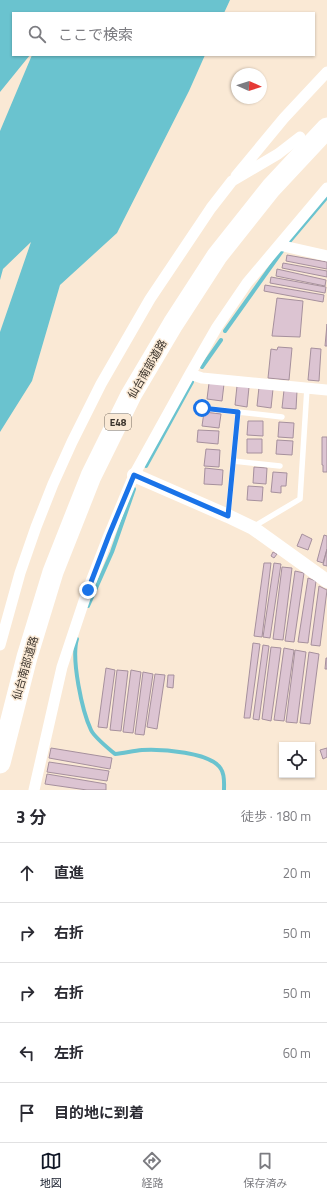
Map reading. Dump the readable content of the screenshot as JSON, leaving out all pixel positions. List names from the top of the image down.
{
  "streets": {
    "highway": ["仙台南部道路", "E48"]
  },
  "north": "right",
  "page": {
    "search": "ここで検索",
    "heading": ["3 分", "徒歩 · 180 m"],
    "list": [
      ["直進", "20 m"],
      ["右折", "50 m"],
      ["右折", "50 m"],
      ["左折", "60 m"],
      "目的地に到着"
    ],
    "nav": ["地図", "経路", "保存済み"]
  }
}
